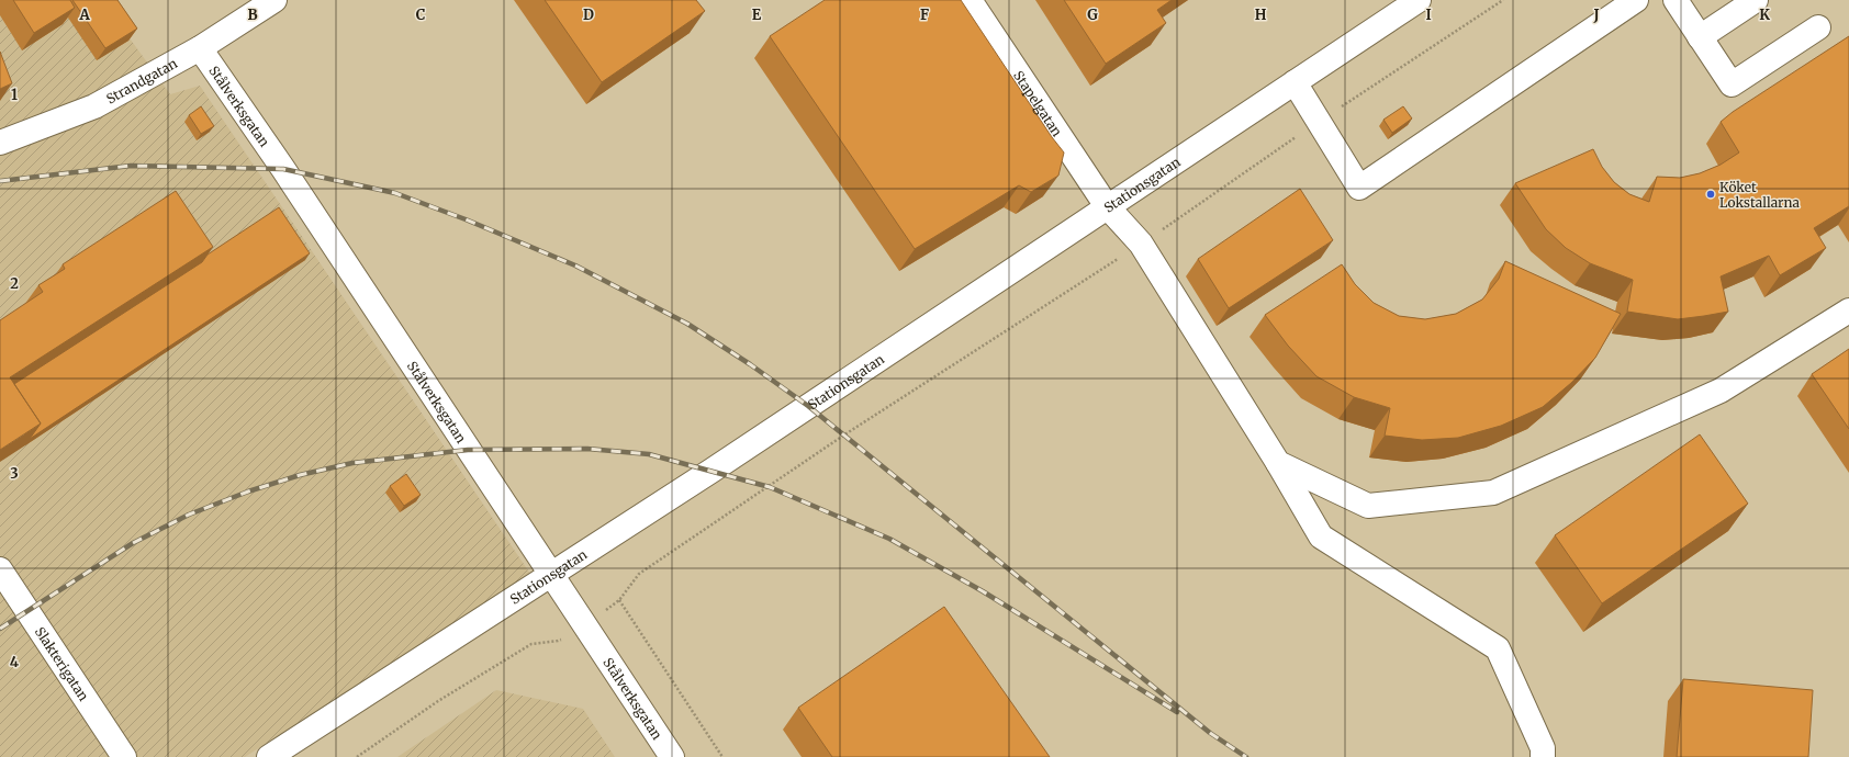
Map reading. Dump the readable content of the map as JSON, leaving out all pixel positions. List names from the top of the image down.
{
  "streets": {
    "street": [
      "Strandgatan",
      "Stapelgatan",
      "Stålverksgatan",
      "Stationsgatan",
      "Slakterigatan"
    ]
  },
  "crossings": [
    ["Strandgatan", "Stålverksgatan"],
    ["Stapelgatan", "Stationsgatan"],
    ["Stålverksgatan", "Stationsgatan"]
  ],
  "places": ["Köket Lokstallarna"],
  "grid": {
    "columns": [
      "A",
      "B",
      "C",
      "D",
      "E",
      "F",
      "G",
      "H",
      "I",
      "J",
      "K"
    ],
    "rows": [
      "1",
      "2",
      "3",
      "4"
    ]
  }
}
